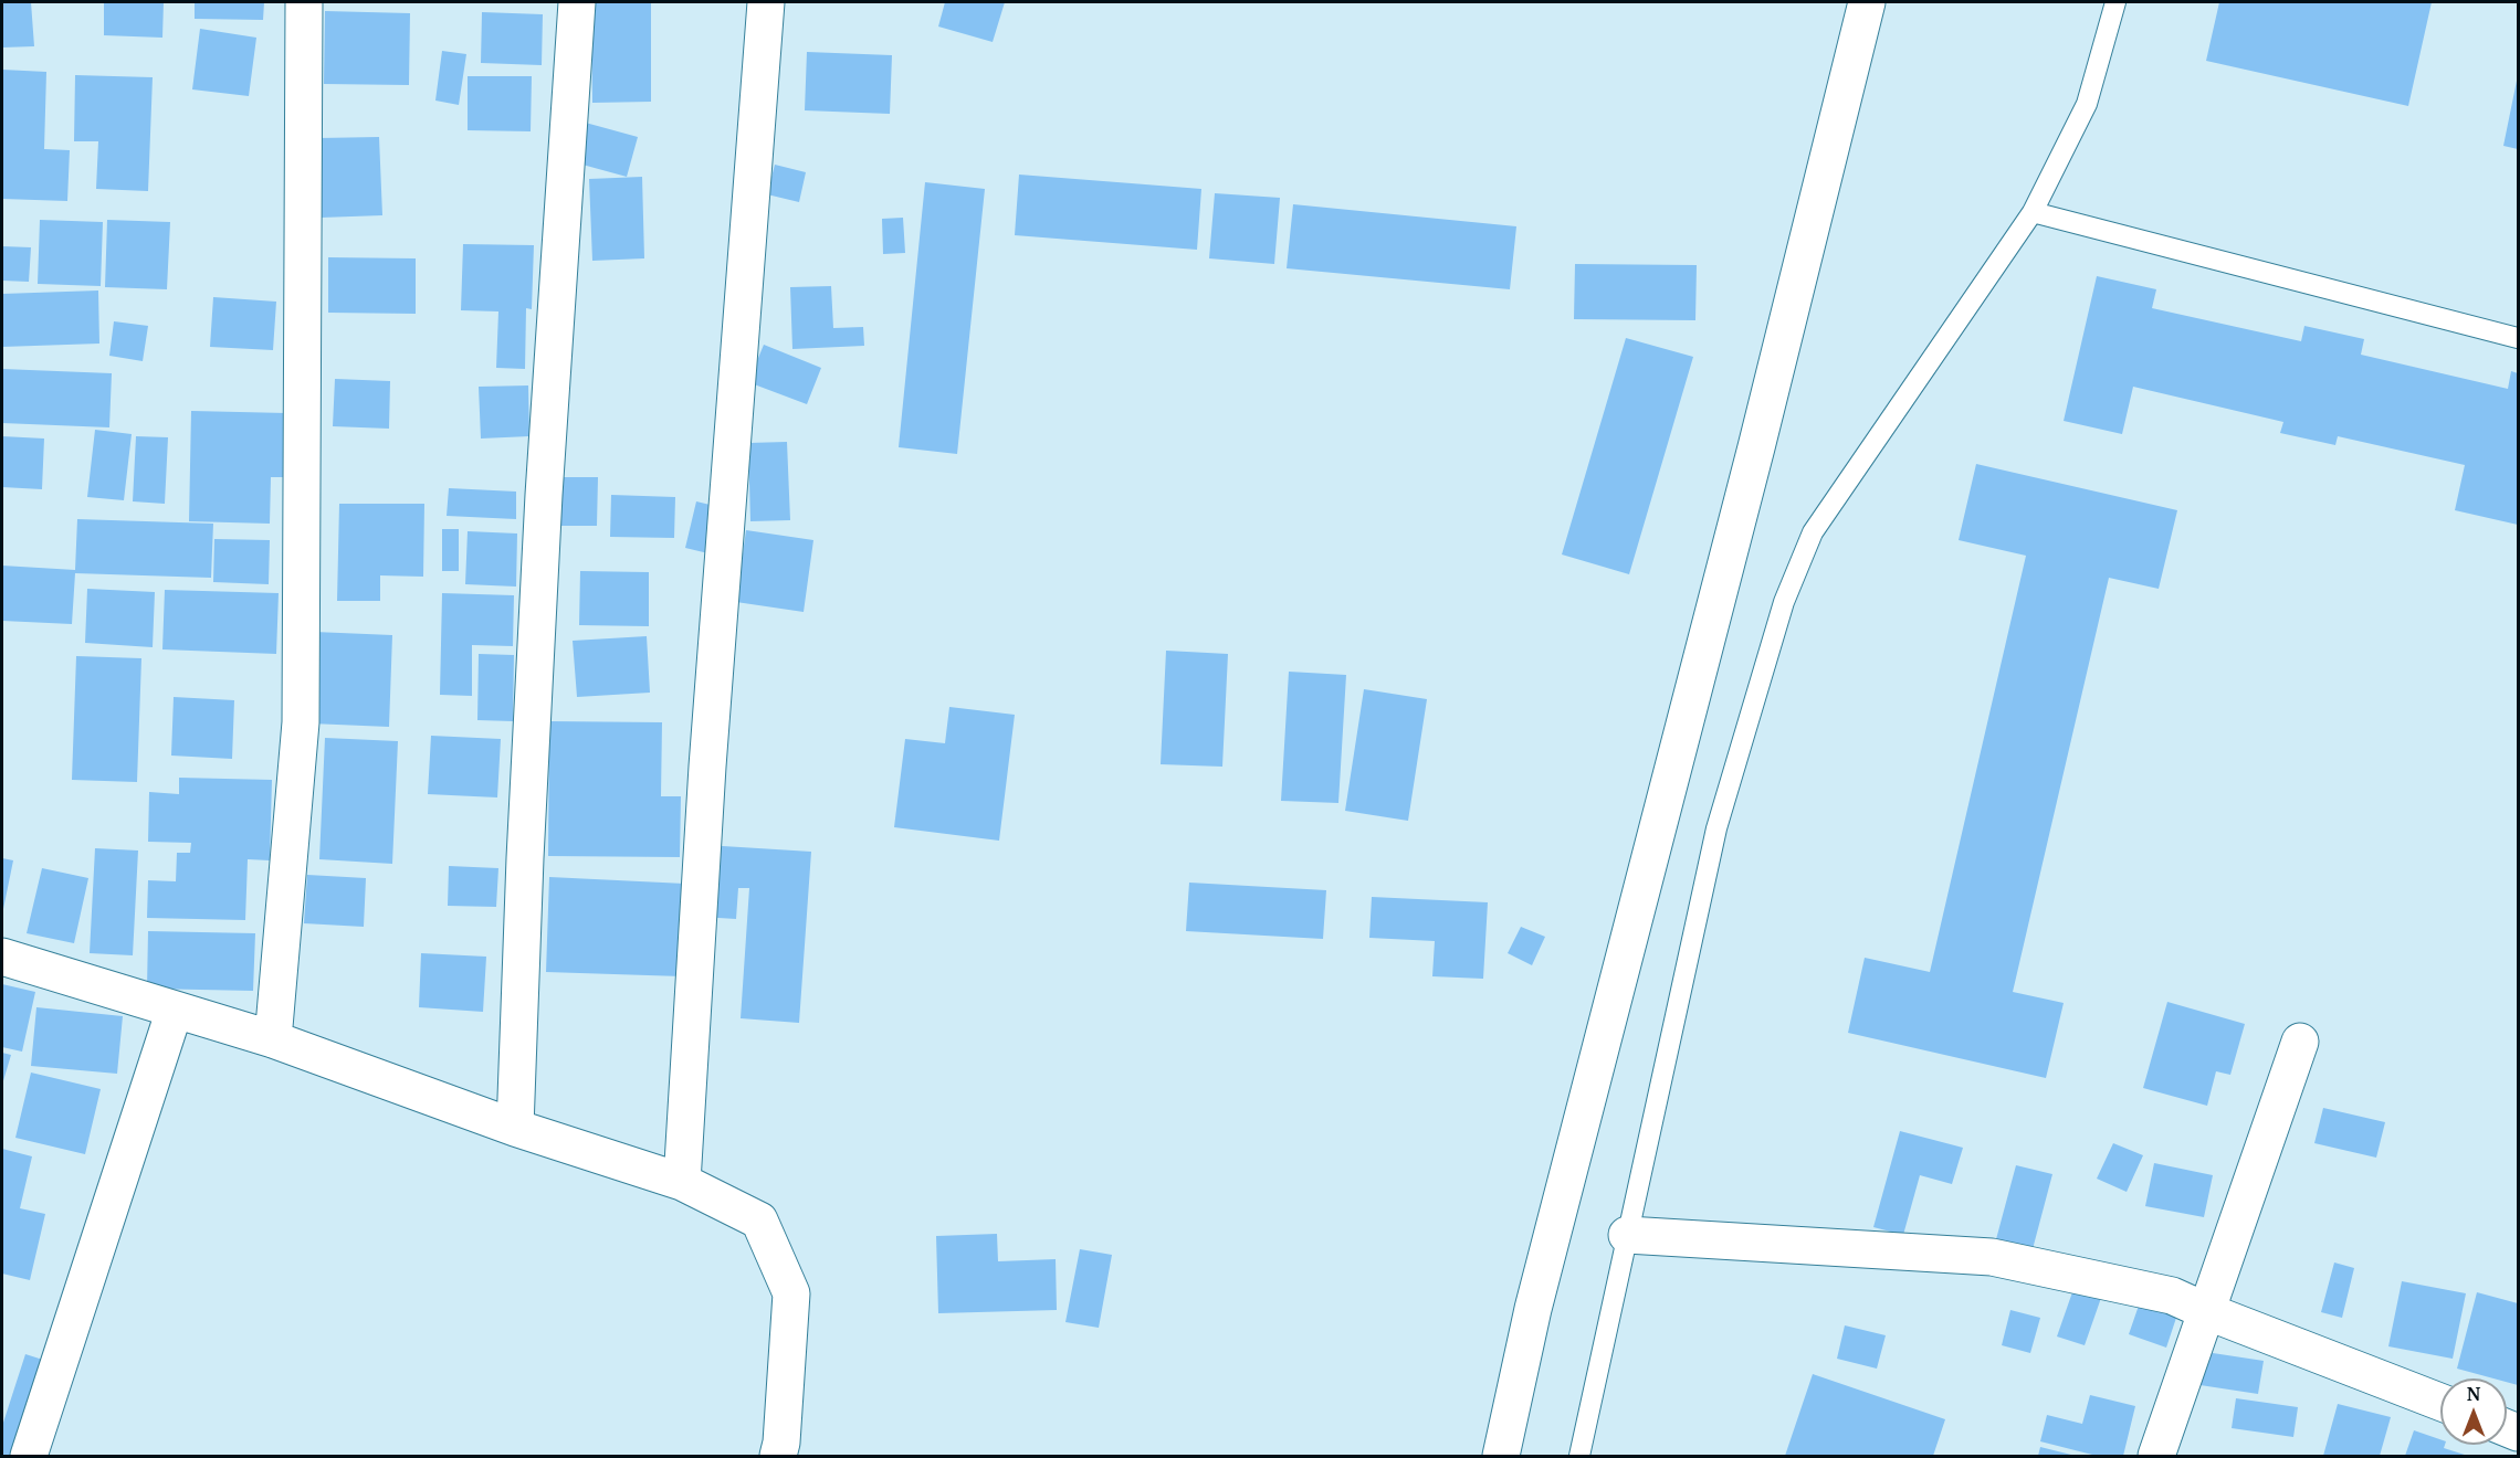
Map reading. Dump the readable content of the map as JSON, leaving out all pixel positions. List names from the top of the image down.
{
  "north": "top"
}
